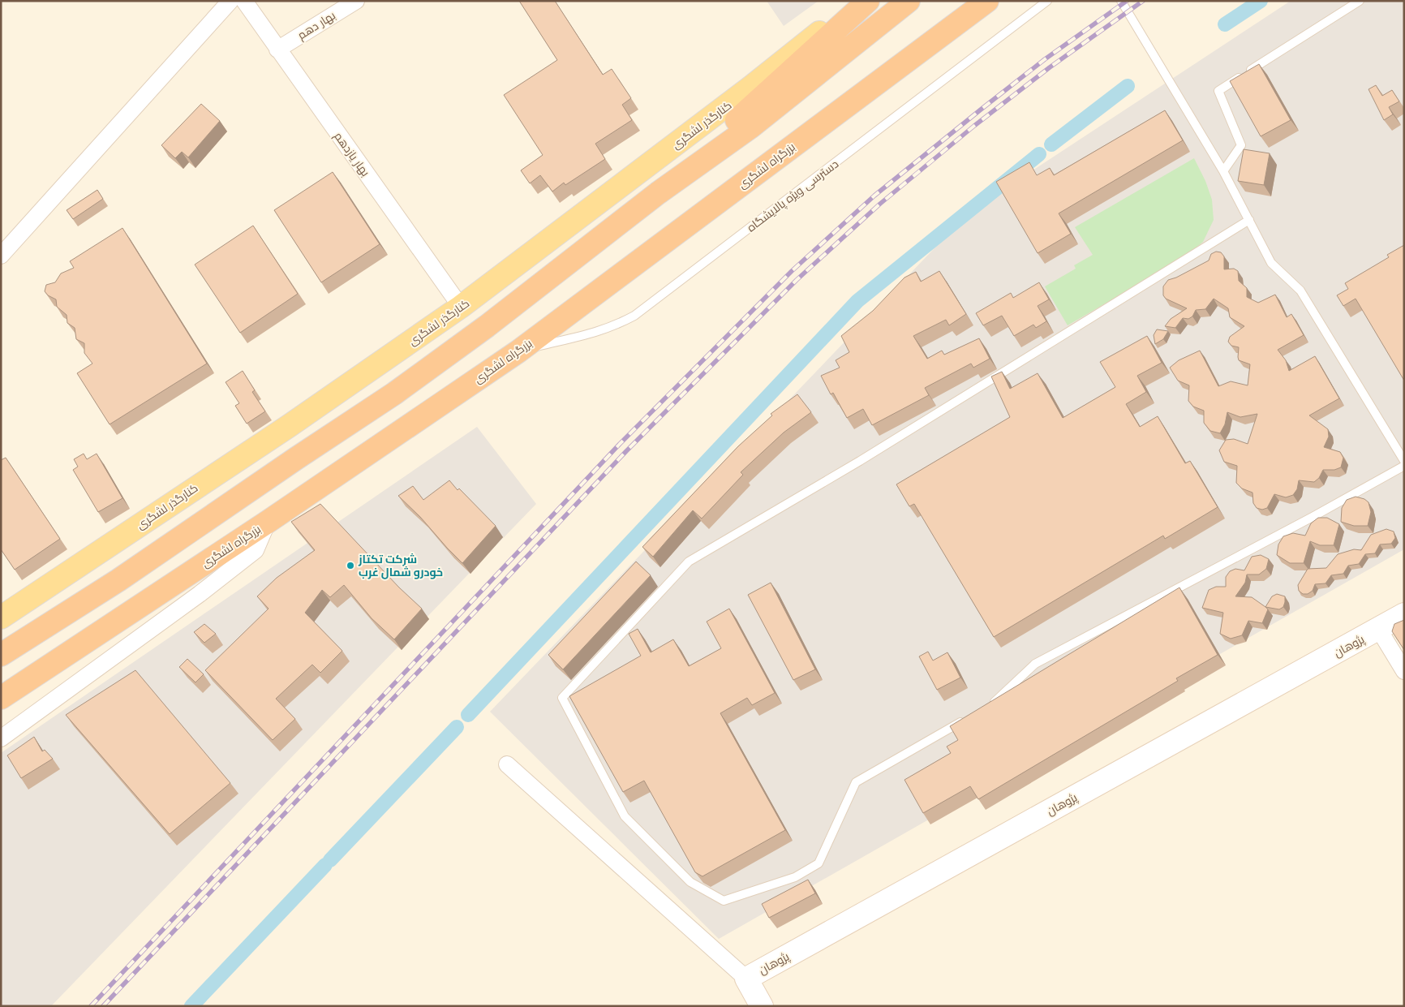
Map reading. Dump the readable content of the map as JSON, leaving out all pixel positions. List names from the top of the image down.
{
  "streets": {
    "highway": ["بزرگراه لشگری"],
    "main road": ["کنارگذر لشگری", "پژوهان"],
    "street": ["بهار دهم", "بهار یازدهم"],
    "lane": ["دسترسی ویژه پالایشگاه"]
  },
  "crossings": [
    ["بهار دهم", "بهار یازدهم"],
    ["کنارگذر لشگری", "بهار یازدهم"],
    ["بزرگراه لشگری", "دسترسی ویژه پالایشگاه"]
  ],
  "places": ["شرکت تکتاز خودرو شمال غرب"]
}
